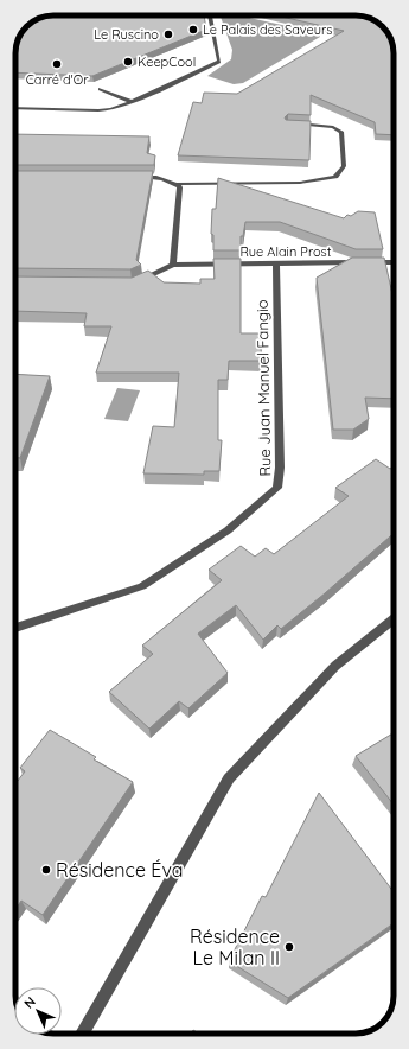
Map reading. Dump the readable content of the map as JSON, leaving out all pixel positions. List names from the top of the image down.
{
  "streets": {
    "street": ["Rue Alain Prost", "Rue Juan Manuel Fangio"]
  },
  "crossings": [
    ["Rue Alain Prost", "Rue Juan Manuel Fangio"]
  ],
  "places": [
    "Le Palais des Saveurs",
    "Le Ruscino",
    "KeepCool",
    "Carré d'Or",
    "Résidence Éva",
    "Résidence Le Milan II"
  ],
  "north": "top left"
}
